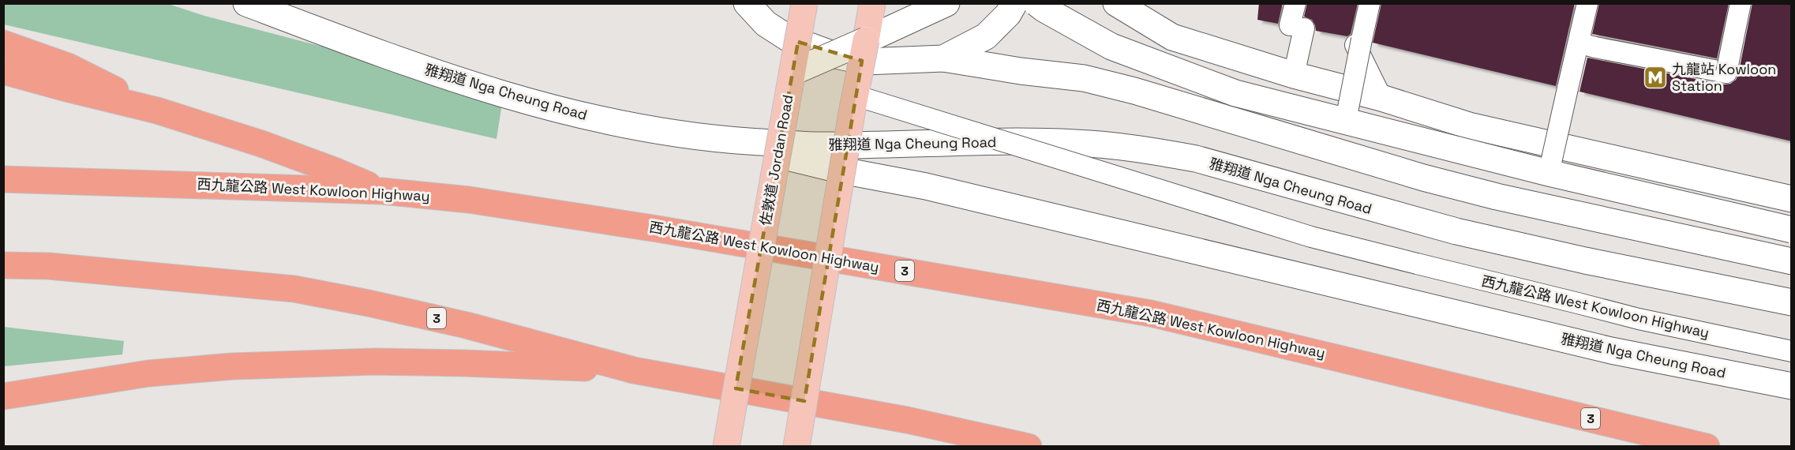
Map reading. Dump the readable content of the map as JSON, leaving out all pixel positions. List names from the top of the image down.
{
  "streets": {
    "highway": ["西九龍公路 West Kowloon Highway", "3"],
    "main road": ["雅翔道 Nga Cheung Road", "佐敦道 Jordan Road"]
  },
  "crossings": [
    ["雅翔道 Nga Cheung Road", "佐敦道 Jordan Road"]
  ],
  "places": {
    "metro station": ["九龍站 Kowloon Station"]
  }
}
